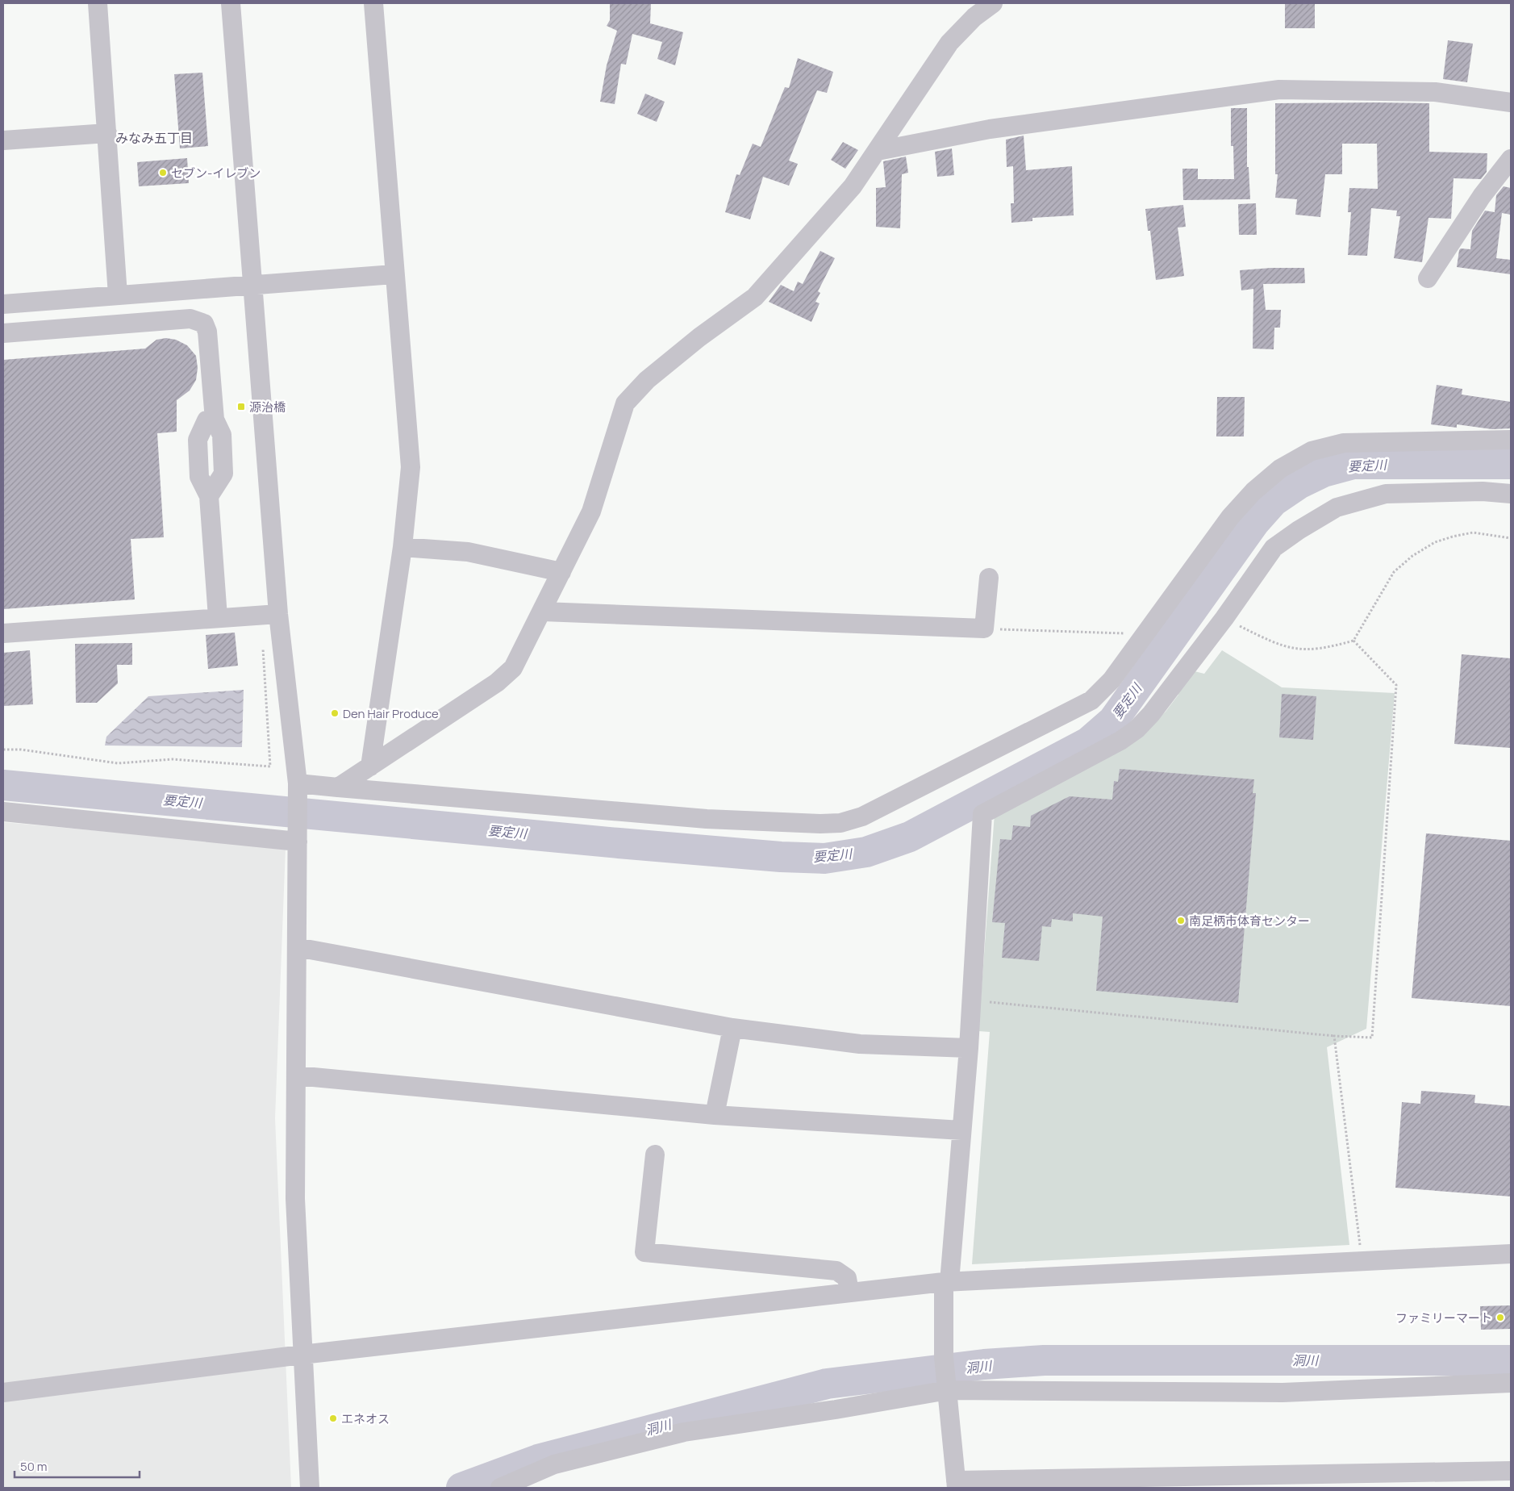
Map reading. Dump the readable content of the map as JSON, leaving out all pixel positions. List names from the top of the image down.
{
  "districts": ["みなみ五丁目"],
  "water": ["要定川", "洞川"],
  "places": {
    "other": [
      "セブン-イレブン",
      "Den Hair Produce",
      "南足柄市体育センター",
      "ファミリーマート",
      "エネオス"
    ],
    "transit": ["源治橋"]
  },
  "scale_bar": "50 m"
}
